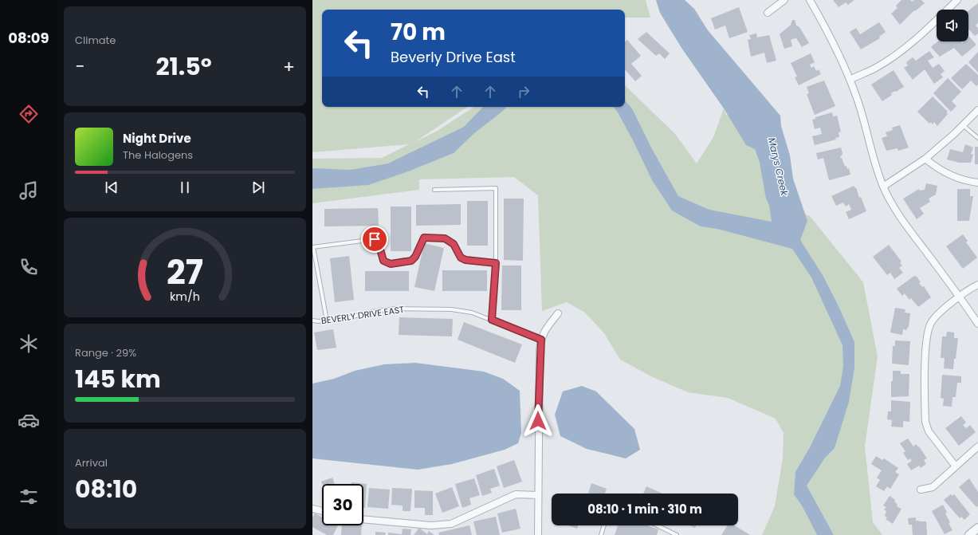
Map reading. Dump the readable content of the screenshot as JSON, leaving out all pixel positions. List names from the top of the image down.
{
  "streets": {
    "lane": ["BEVERLY DRIVE EAST"]
  },
  "water": ["Marys Creek"],
  "page": {
    "tabs": "08:09",
    "tile": [
      "Climate",
      ["Range · 29%", "145 km"],
      ["Arrival", "08:10"]
    ],
    "turn": ["70 m", "Beverly Drive East"],
    "heat": ["−", "21.5°", "+"],
    "song": ["Night Drive", "The Halogens"],
    "limit": "30",
    "trip": "08:10 · 1 min · 310 m",
    "gauge": ["27", "km/h"]
  }
}
